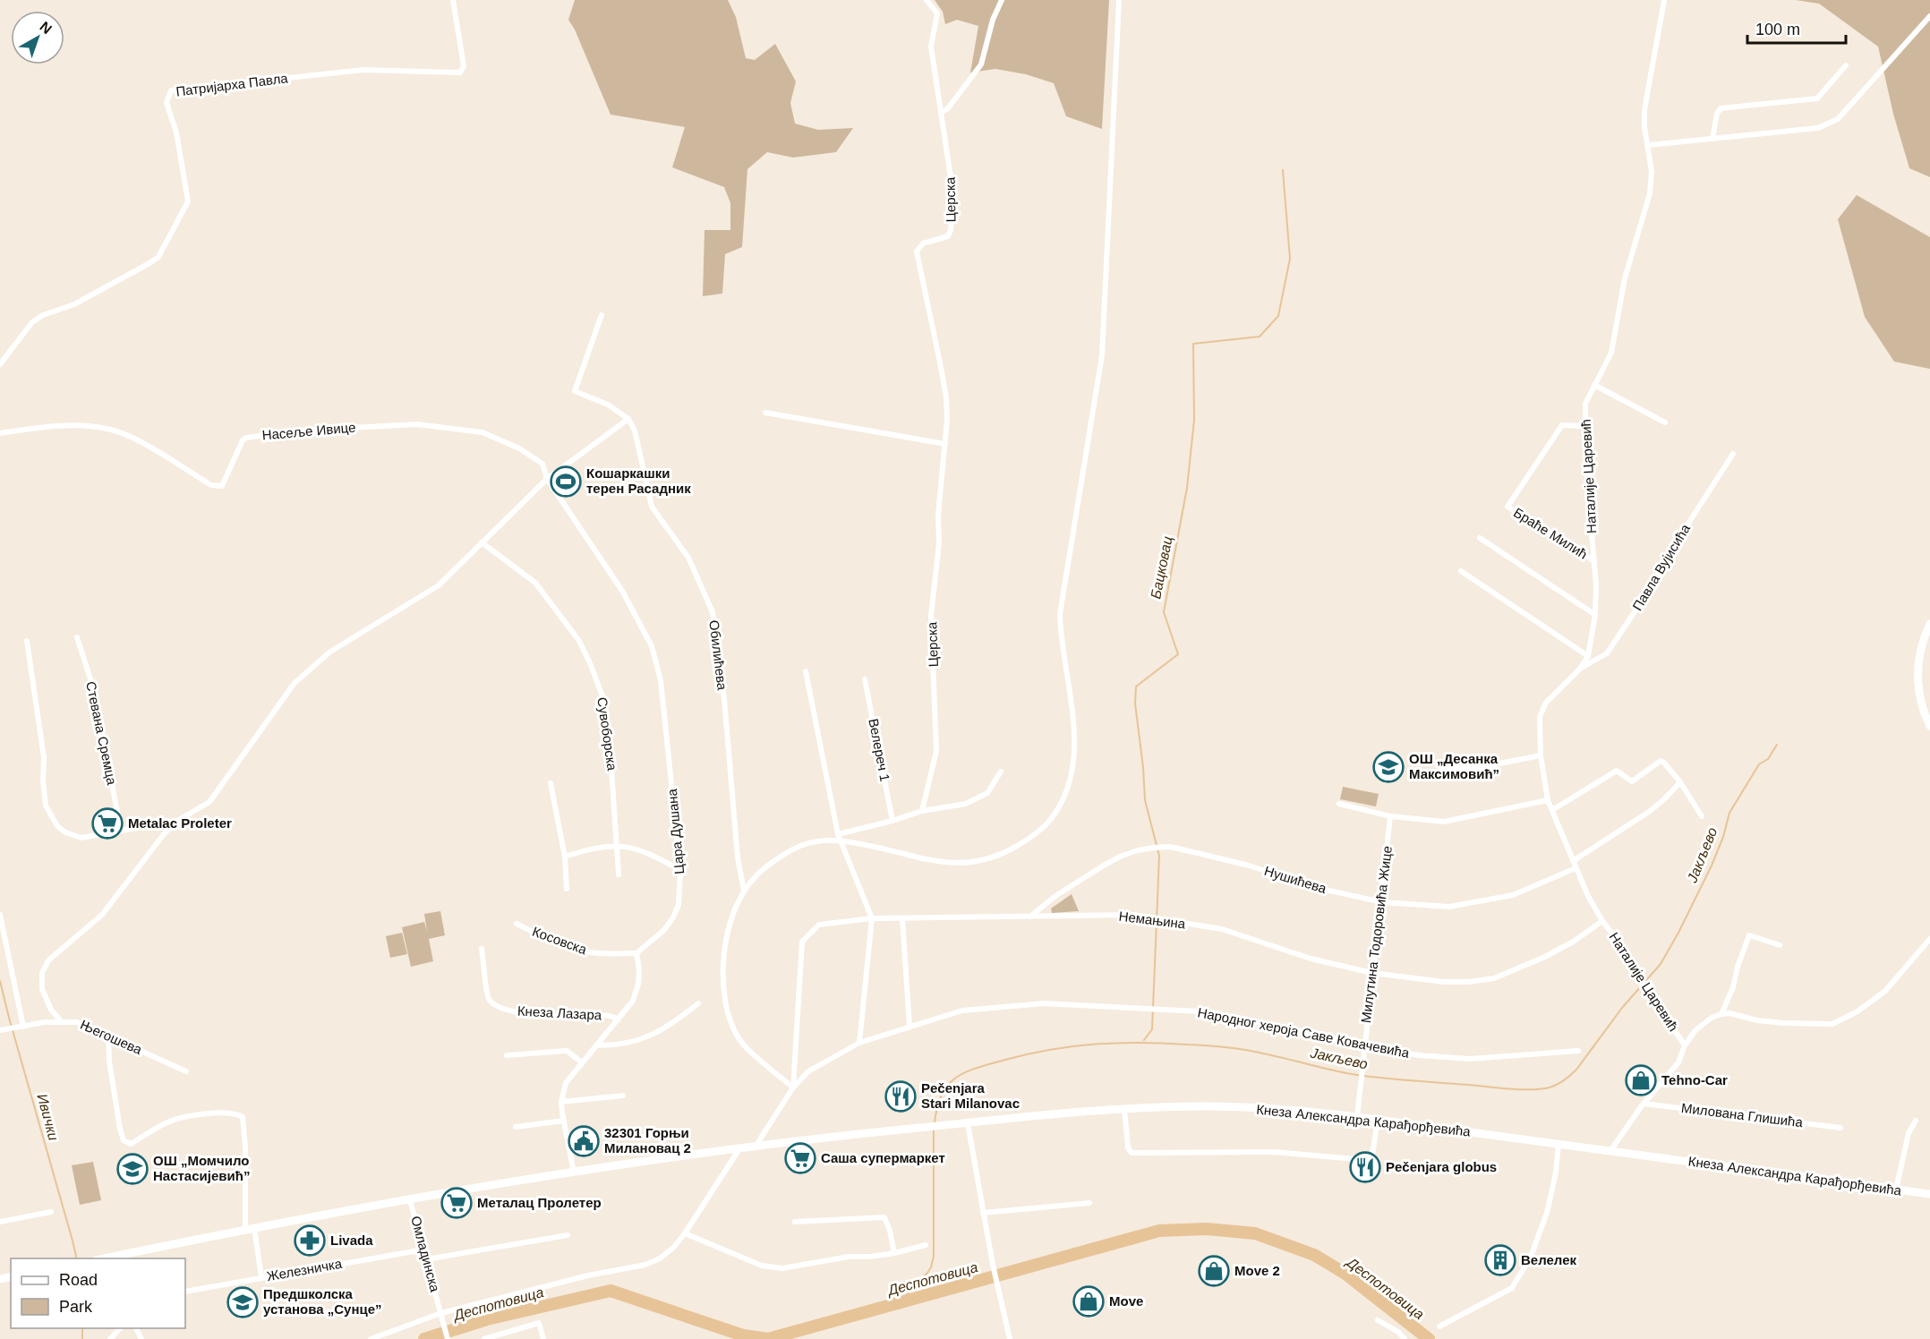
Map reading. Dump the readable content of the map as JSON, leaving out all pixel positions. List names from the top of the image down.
{
  "streets": {
    "street": [
      "Патријарха Павла",
      "Церска",
      "Насеље Ивице",
      "Наталије Царевић",
      "Браће Милић",
      "Павла Вујисића",
      "Обилићева",
      "Стевана Сремца",
      "Сувоборска",
      "Велереч 1",
      "Цара Душана",
      "Нушићева",
      "Немањина",
      "Милутина Тодоровића Жице",
      "Косовска",
      "Кнеза Лазара",
      "Народног хероја Саве Ковачевића",
      "Његошева",
      "Милована Глишића",
      "Кнеза Александра Карађорђевића",
      "Омладинска",
      "Железничка"
    ]
  },
  "crossings": [
    ["Насеље Ивице", "Цара Душана"],
    ["Наталије Царевић", "Браће Милић"],
    ["Наталије Царевић", "Павла Вујисића"],
    ["Наталије Царевић", "Нушићева"],
    ["Наталије Царевић", "Немањина"],
    ["Наталије Царевић", "Милована Глишића"],
    ["Наталије Царевић", "Кнеза Александра Карађорђевића"],
    ["Цара Душана", "Косовска"],
    ["Нушићева", "Немањина"],
    ["Нушићева", "Милутина Тодоровића Жице"],
    ["Немањина", "Милутина Тодоровића Жице"],
    ["Немањина", "Народног хероја Саве Ковачевића"],
    ["Милутина Тодоровића Жице", "Народног хероја Саве Ковачевића"],
    ["Милутина Тодоровића Жице", "Кнеза Александра Карађорђевића"],
    ["Народног хероја Саве Ковачевића", "Кнеза Александра Карађорђевића"],
    ["Кнеза Александра Карађорђевића", "Омладинска"],
    ["Омладинска", "Железничка"]
  ],
  "water": [
    "Бацковац",
    "Јакљево",
    "Ивички",
    "Деспотовица"
  ],
  "places": {
    "sports": ["Кошаркашки терен Расадник"],
    "school or university": ["ОШ „Десанка Максимовић”", "ОШ „Момчило Настасијевић”", "Предшколска установа „Сунце”"],
    "supermarket": ["Metalac Proleter", "Саша супермаркет", "Металац Пролетер"],
    "shop": ["Tehno-Car", "Move 2", "Move"],
    "restaurant": ["Pečenjara Stari Milanovac", "Pečenjara globus"],
    "public building": ["32301 Горњи Милановац 2"],
    "pharmacy": ["Livada"],
    "building": ["Велелек"]
  },
  "legend": ["Road", "Park"],
  "scale_bar": "100 m",
  "north": "top right"
}
